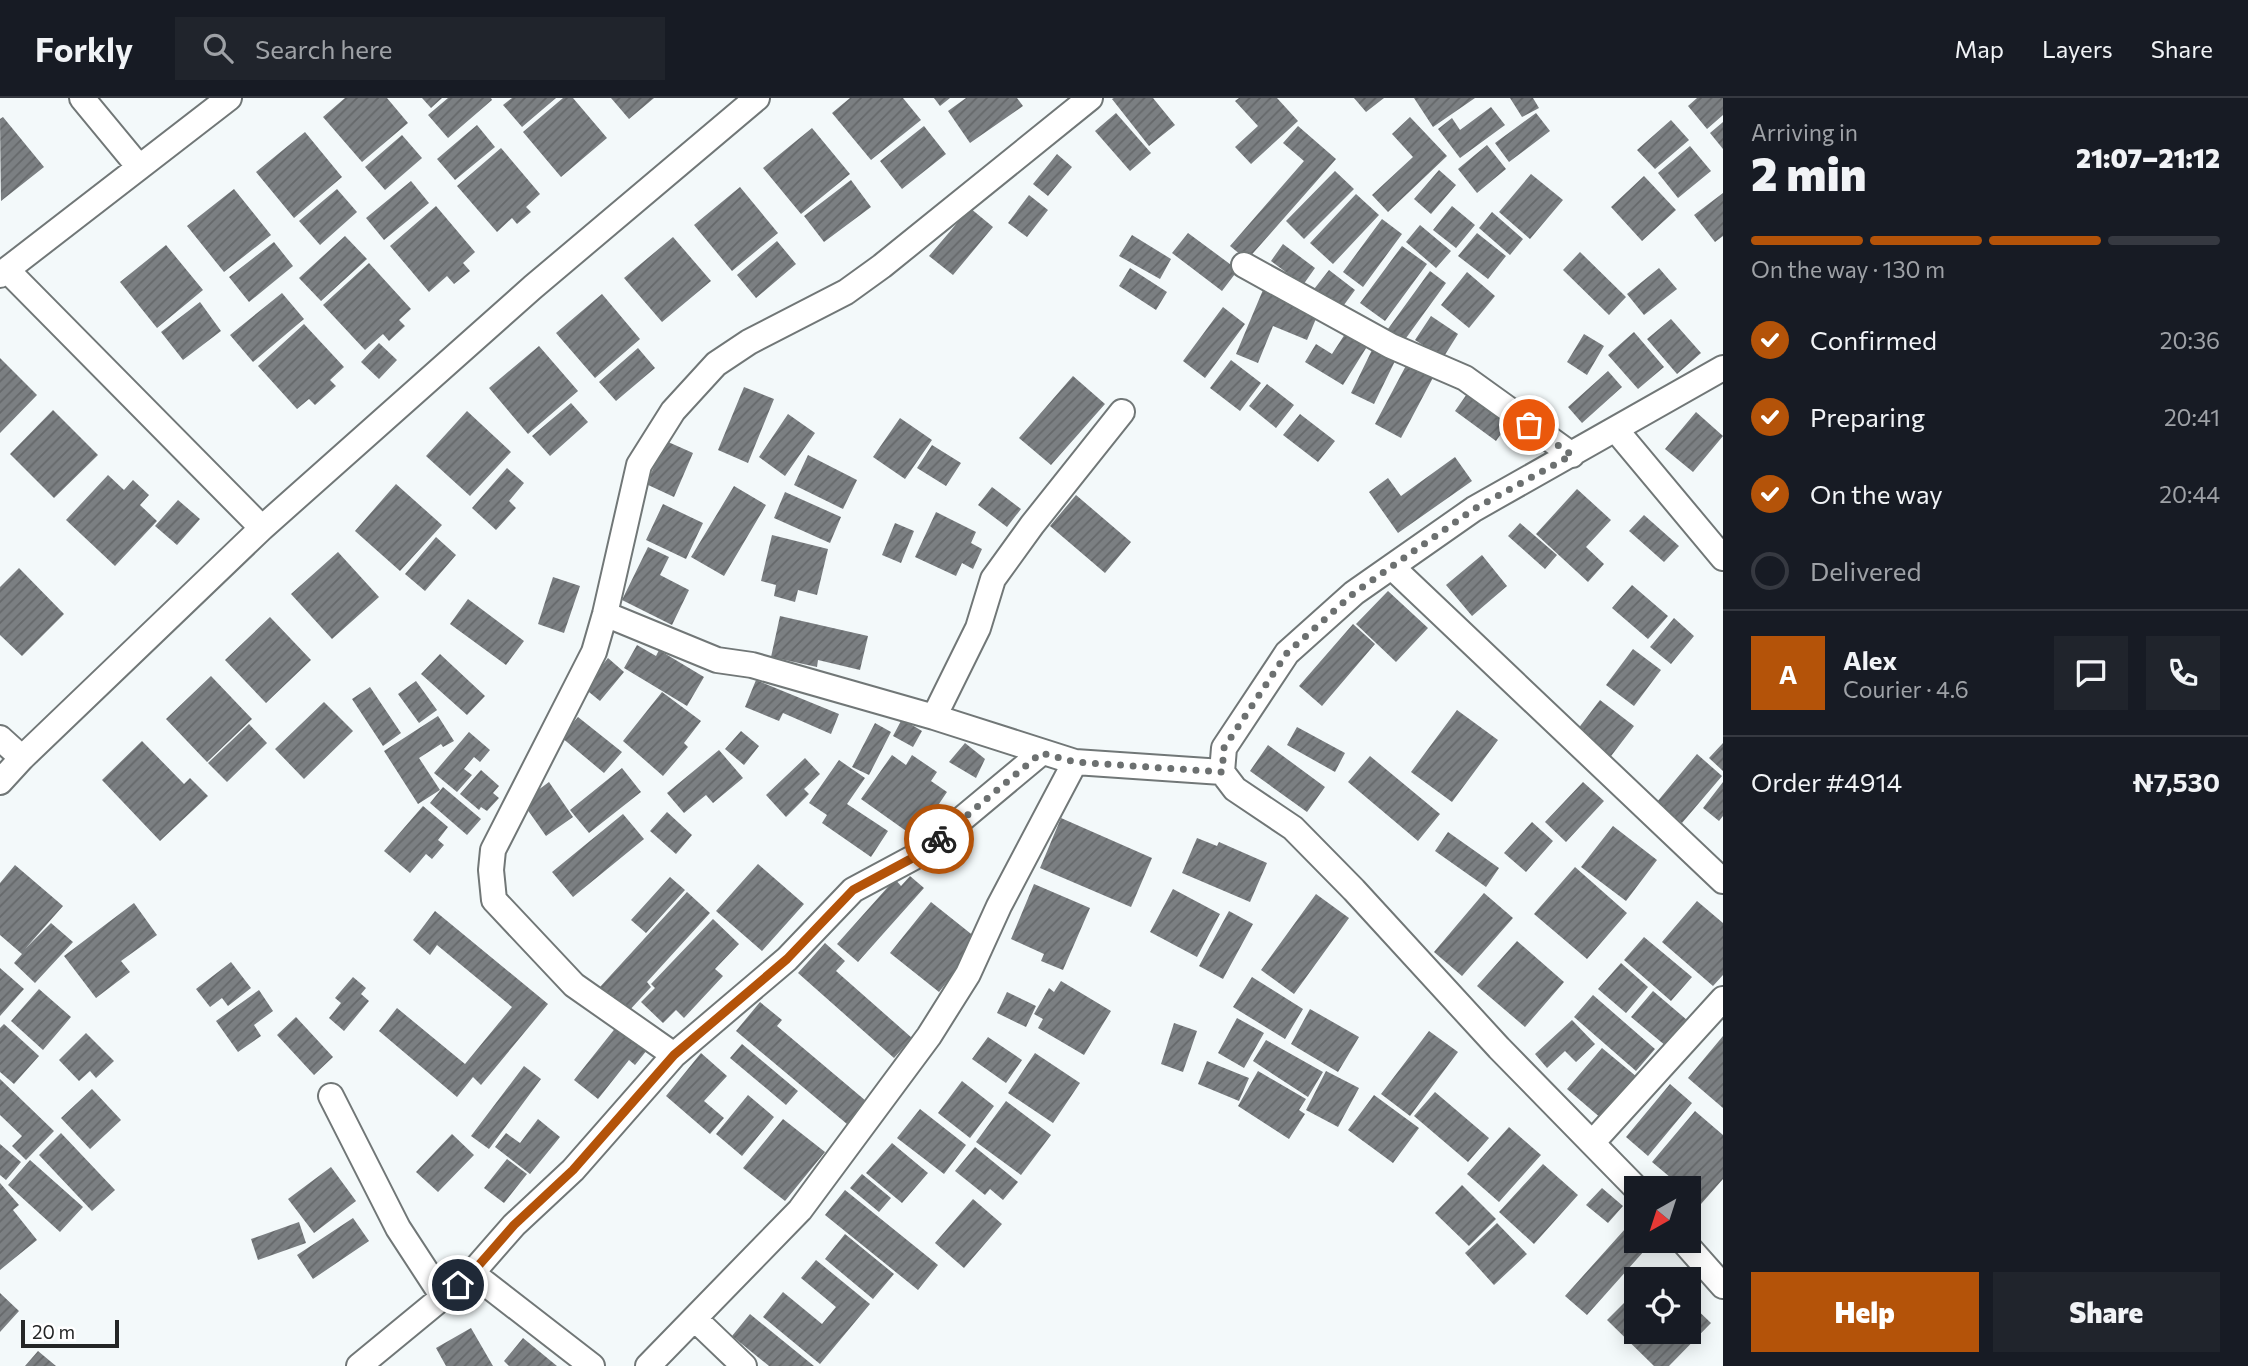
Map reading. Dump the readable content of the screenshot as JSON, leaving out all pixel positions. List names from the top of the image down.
{
  "scale_bar": "20 m",
  "north": "bottom left",
  "page": {
    "header": "Forkly",
    "search": "Search here",
    "nav": ["Map", "Layers", "Share"],
    "heading": ["2 min", "Arriving in", "21:07–21:12"],
    "panel": [
      "Alex",
      "Courier · 4.6",
      "Order #4914",
      "₦7,530"
    ],
    "bar": "On the way · 130 m",
    "list": [
      ["Confirmed", "20:36"],
      ["Preparing", "20:41"],
      ["On the way", "20:44"],
      "Delivered"
    ],
    "round": "A",
    "buttons": ["Help", "Share"],
    "scale": "20 m"
  }
}
